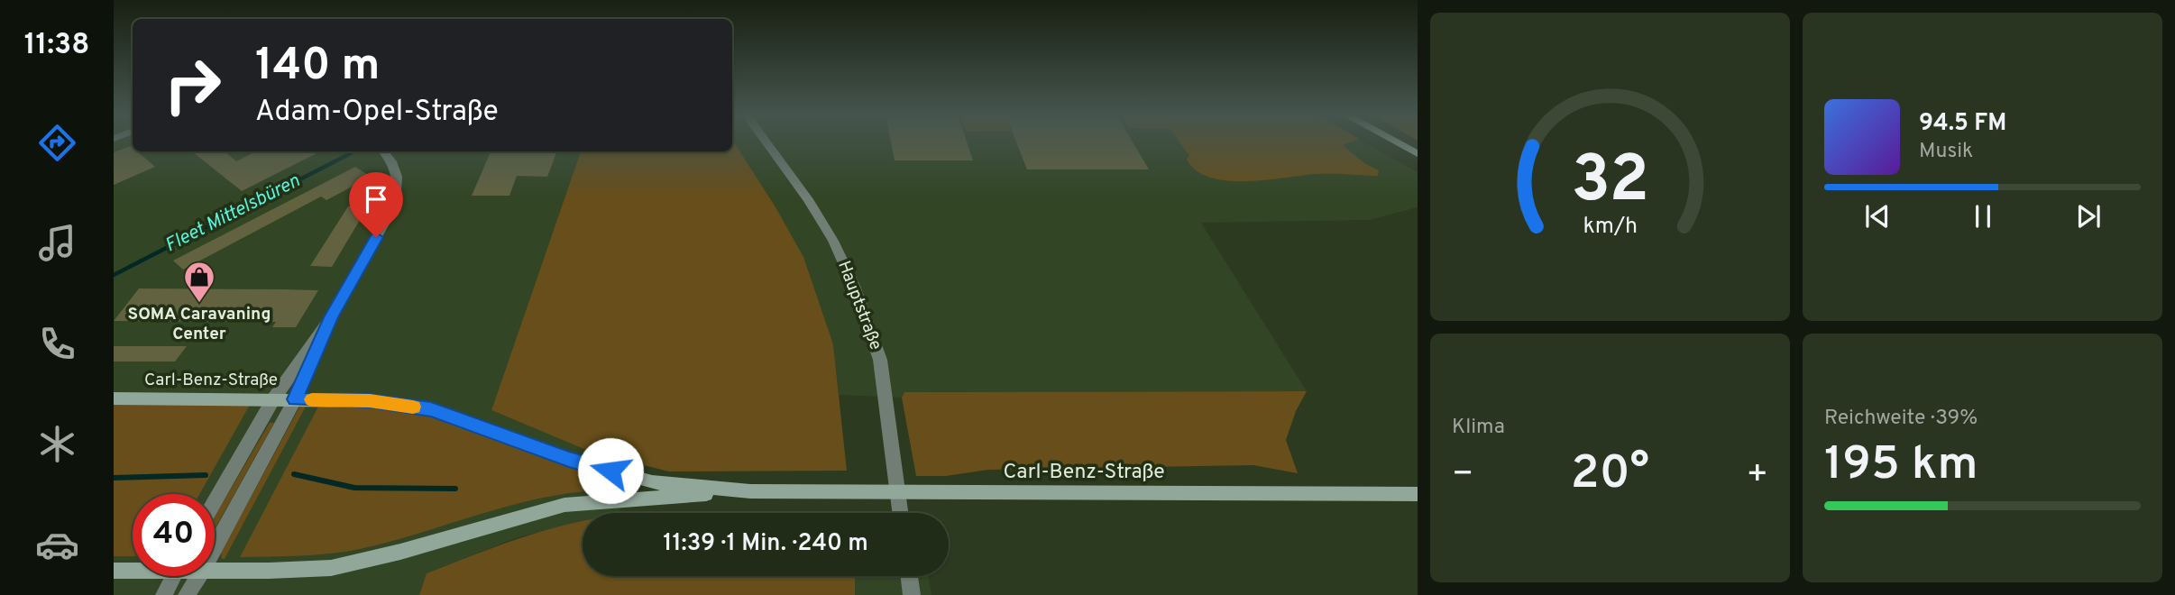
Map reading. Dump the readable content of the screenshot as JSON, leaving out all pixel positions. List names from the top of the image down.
{
  "streets": {
    "street": ["Hauptstraße", "Carl-Benz-Straße"]
  },
  "water": ["Fleet Mittelsbüren"],
  "places": {
    "shop": ["SOMA Caravaning Center"]
  },
  "page": {
    "tabs": "11:38",
    "turn": ["140 m", "Adam-Opel-Straße"],
    "song": ["94.5 FM", "Musik"],
    "tile": [
      "Klima",
      ["Reichweite · 39%", "195 km"]
    ],
    "heat": ["−", "20°", "+"],
    "limit": "40",
    "trip": "11:39 · 1 Min. · 240 m",
    "gauge": ["32", "km/h"]
  }
}
